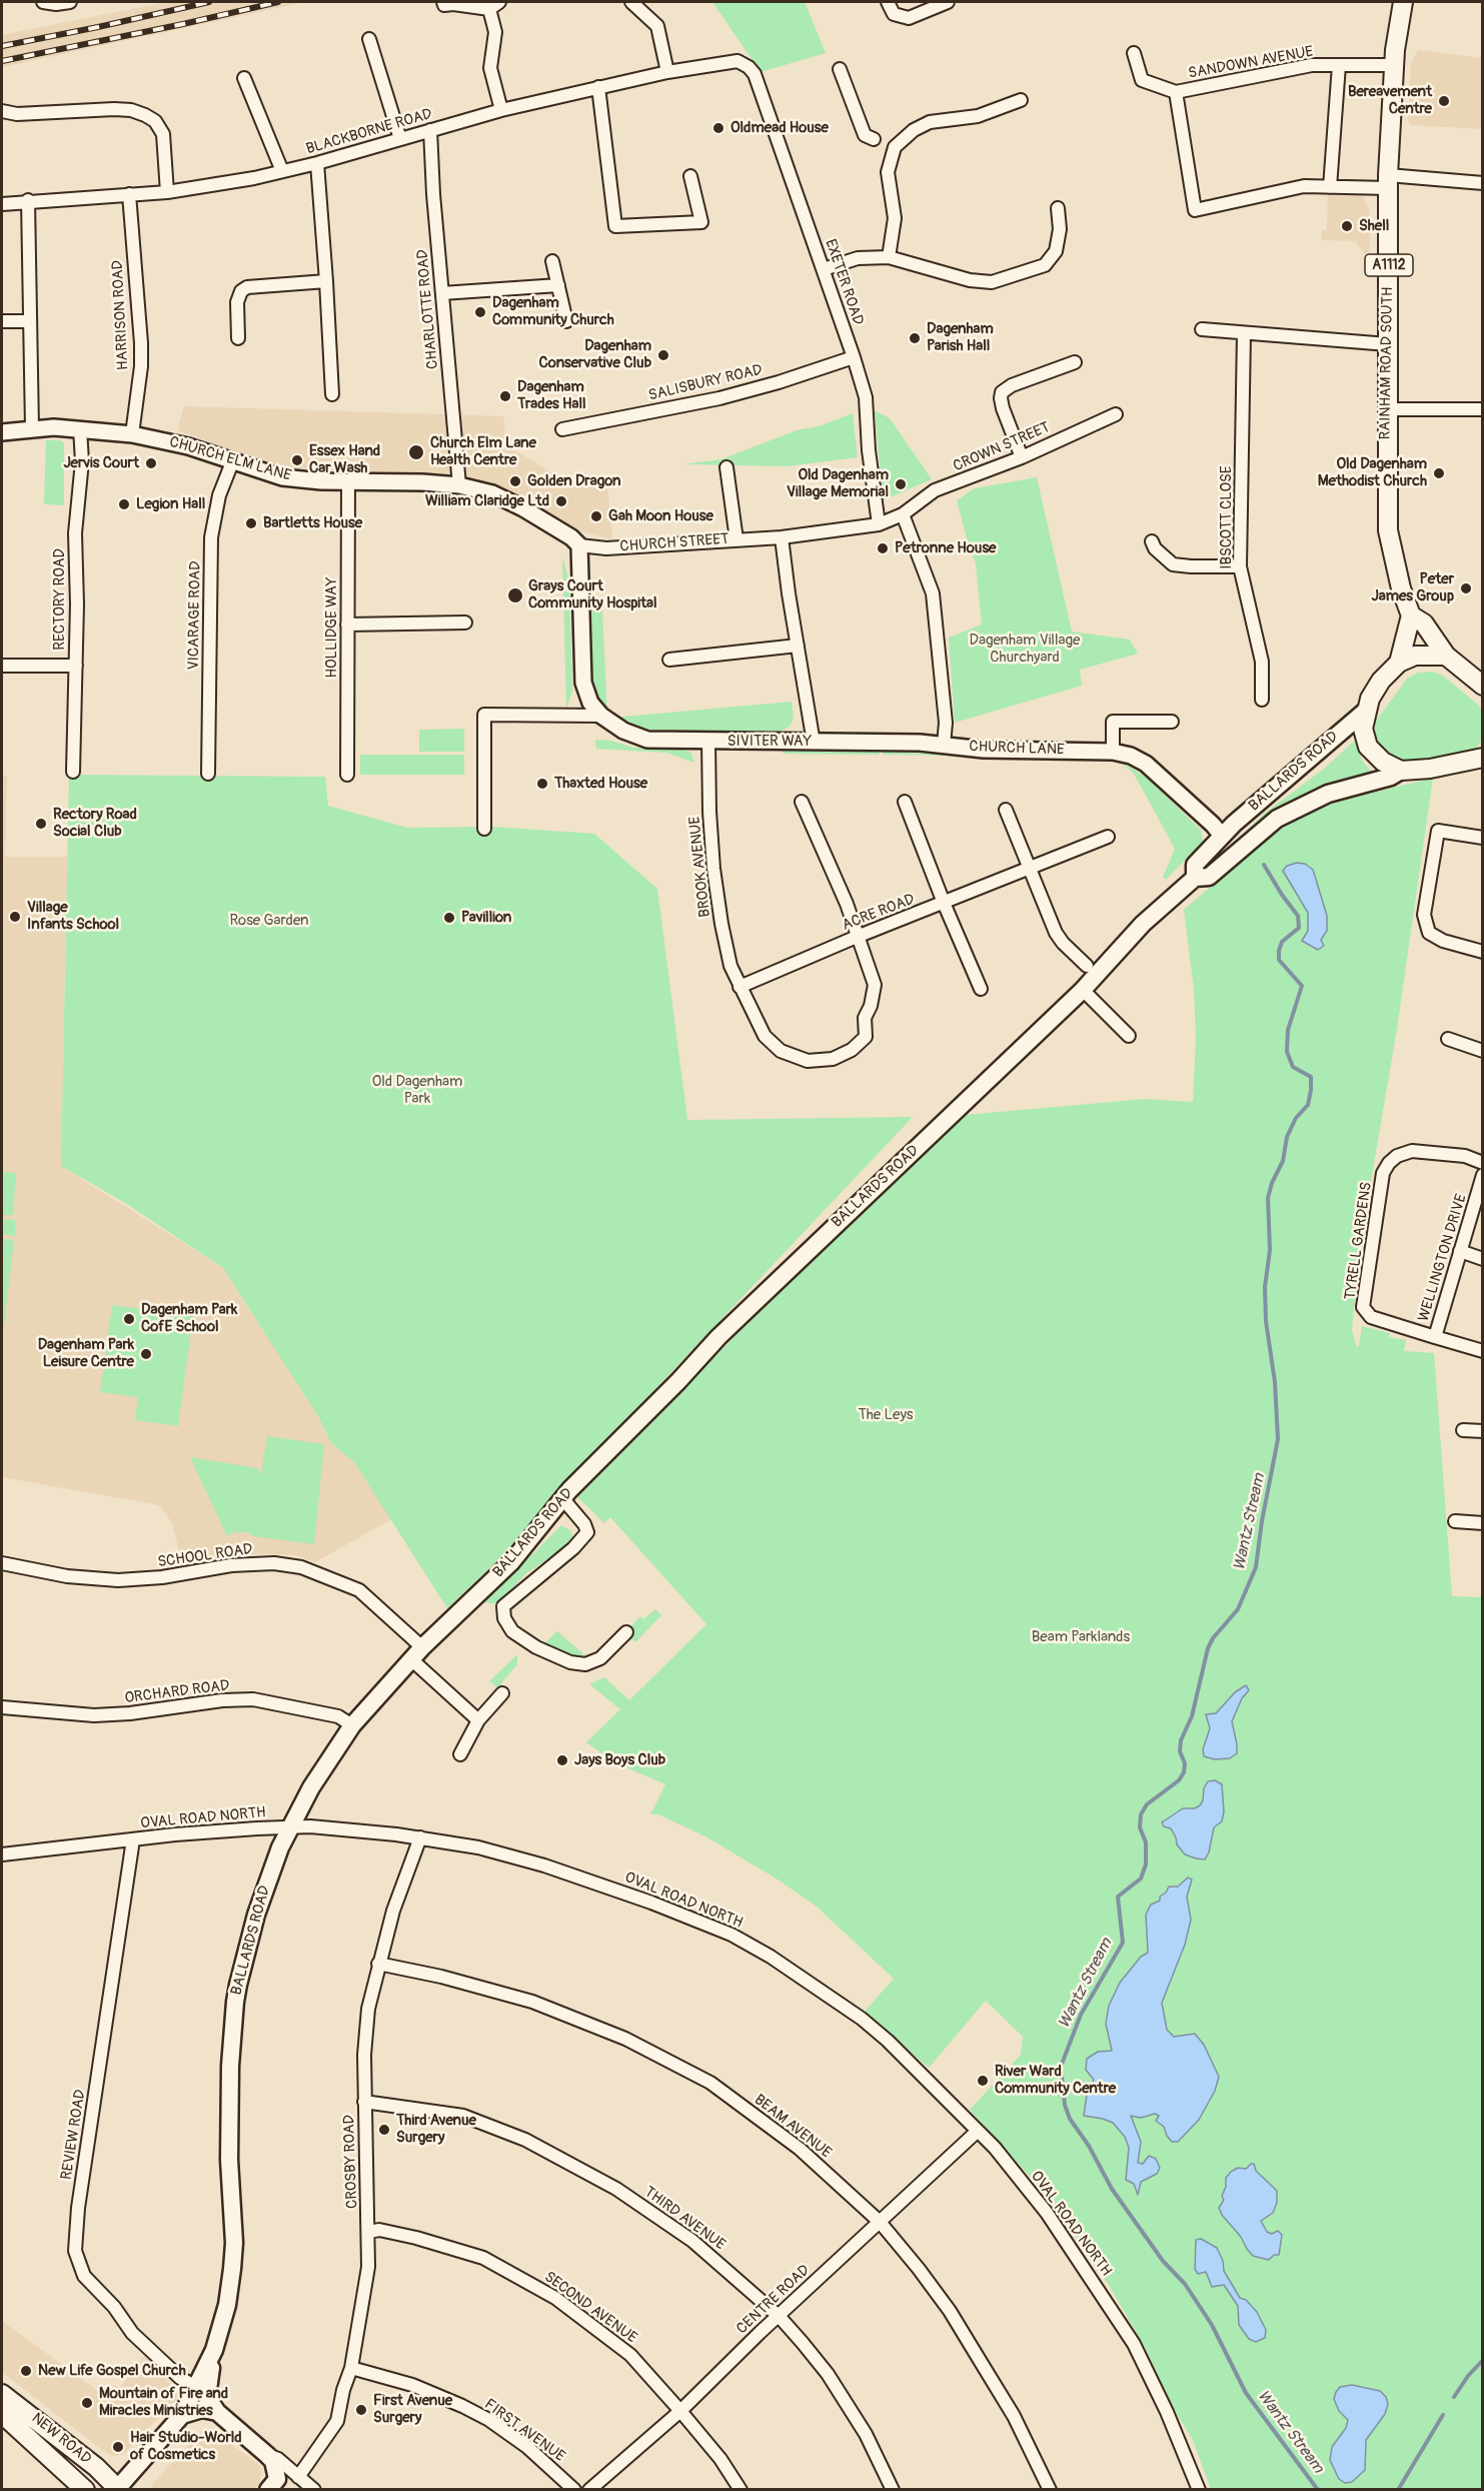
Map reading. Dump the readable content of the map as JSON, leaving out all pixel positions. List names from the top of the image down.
{
  "streets": {
    "main road": [
      "A1112",
      "RAINHAM ROAD SOUTH",
      "BALLARDS ROAD",
      "NEW ROAD"
    ],
    "street": [
      "SANDOWN AVENUE",
      "BLACKBORNE ROAD",
      "EXETER ROAD",
      "CHARLOTTE ROAD",
      "HARRISON ROAD",
      "SALISBURY ROAD",
      "CROWN STREET",
      "CHURCH ELM LANE",
      "IBSCOTT CLOSE",
      "CHURCH STREET",
      "RECTORY ROAD",
      "VICARAGE ROAD",
      "HOLLIDGE WAY",
      "SIVITER WAY",
      "CHURCH LANE",
      "BROOK AVENUE",
      "ACRE ROAD",
      "TYRELL GARDENS",
      "WELLINGTON DRIVE",
      "SCHOOL ROAD",
      "ORCHARD ROAD",
      "OVAL ROAD NORTH",
      "BEAM AVENUE",
      "REVIEW ROAD",
      "CROSBY ROAD",
      "THIRD AVENUE",
      "CENTRE ROAD",
      "SECOND AVENUE",
      "FIRST AVENUE"
    ]
  },
  "crossings": [
    ["SANDOWN AVENUE", "RAINHAM ROAD SOUTH"],
    ["BLACKBORNE ROAD", "EXETER ROAD"],
    ["BLACKBORNE ROAD", "CHARLOTTE ROAD"],
    ["BLACKBORNE ROAD", "HARRISON ROAD"],
    ["A1112", "RAINHAM ROAD SOUTH"],
    ["EXETER ROAD", "SALISBURY ROAD"],
    ["EXETER ROAD", "CHURCH STREET"],
    ["CHARLOTTE ROAD", "CHURCH ELM LANE"],
    ["HARRISON ROAD", "CHURCH ELM LANE"],
    ["CROWN STREET", "CHURCH STREET"],
    ["CHURCH ELM LANE", "RECTORY ROAD"],
    ["CHURCH ELM LANE", "VICARAGE ROAD"],
    ["CHURCH ELM LANE", "HOLLIDGE WAY"],
    ["CHURCH STREET", "SIVITER WAY"],
    ["SIVITER WAY", "CHURCH LANE"],
    ["SIVITER WAY", "BROOK AVENUE"],
    ["CHURCH LANE", "BALLARDS ROAD"],
    ["BALLARDS ROAD", "SCHOOL ROAD"],
    ["BALLARDS ROAD", "ORCHARD ROAD"],
    ["BALLARDS ROAD", "OVAL ROAD NORTH"],
    ["BALLARDS ROAD", "REVIEW ROAD"],
    ["BALLARDS ROAD", "NEW ROAD"],
    ["BROOK AVENUE", "ACRE ROAD"],
    ["TYRELL GARDENS", "WELLINGTON DRIVE"],
    ["OVAL ROAD NORTH", "REVIEW ROAD"],
    ["OVAL ROAD NORTH", "CROSBY ROAD"],
    ["OVAL ROAD NORTH", "CENTRE ROAD"],
    ["BEAM AVENUE", "CROSBY ROAD"],
    ["BEAM AVENUE", "CENTRE ROAD"],
    ["CROSBY ROAD", "THIRD AVENUE"],
    ["CROSBY ROAD", "SECOND AVENUE"],
    ["CROSBY ROAD", "FIRST AVENUE"],
    ["THIRD AVENUE", "CENTRE ROAD"],
    ["CENTRE ROAD", "SECOND AVENUE"]
  ],
  "water": ["Wantz Stream"],
  "parks": [
    "Dagenham Village Churchyard",
    "Rose Garden",
    "Old Dagenham Park",
    "The Leys",
    "Beam Parklands"
  ],
  "places": [
    "Bereavement Centre",
    "Oldmead House",
    "Shell",
    "Dagenham Community Church",
    "Dagenham Parish Hall",
    "Dagenham Conservative Club",
    "Dagenham Trades Hall",
    "Church Elm Lane Health Centre",
    "Essex Hand Car Wash",
    "Jervis Court",
    "Old Dagenham Methodist Church",
    "Golden Dragon",
    "Old Dagenham Village Memorial",
    "William Claridge Ltd",
    "Legion Hall",
    "Gah Moon House",
    "Bartletts House",
    "Petronne House",
    "Peter James Group",
    "Grays Court Community Hospital",
    "Thaxted House",
    "Rectory Road Social Club",
    "Village Infants School",
    "Pavillion",
    "Dagenham Park CofE School",
    "Dagenham Park Leisure Centre",
    "Jays Boys Club",
    "River Ward Community Centre",
    "Third Avenue Surgery",
    "New Life Gospel Church",
    "Mountain of Fire and Miracles Ministries",
    "First Avenue Surgery",
    "Hair Studio-World of Cosmetics"
  ]
}
